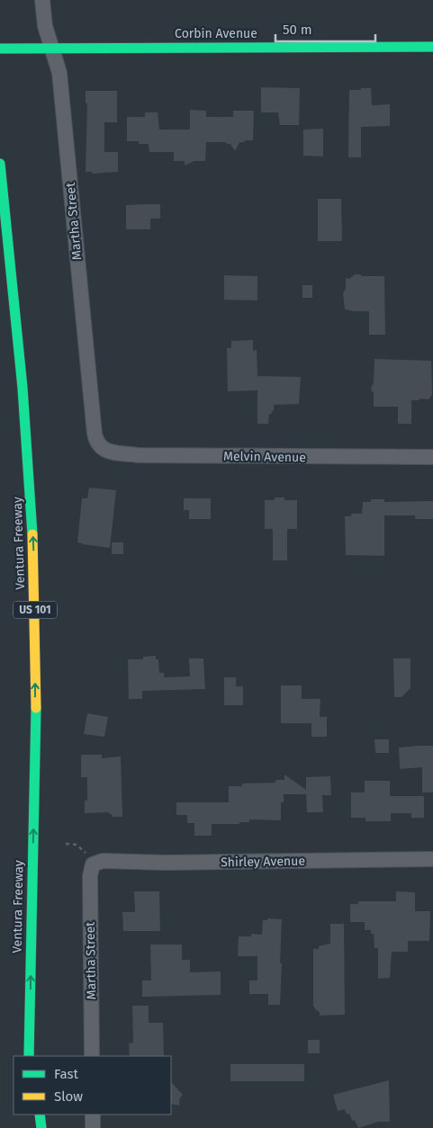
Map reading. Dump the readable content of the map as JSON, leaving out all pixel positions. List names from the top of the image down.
{
  "streets": {
    "main road": ["Corbin Avenue", "Ventura Freeway", "US 101"],
    "street": ["Martha Street", "Melvin Avenue", "Shirley Avenue"]
  },
  "crossings": [
    ["Corbin Avenue", "Martha Street"],
    ["Martha Street", "Melvin Avenue"],
    ["Martha Street", "Shirley Avenue"]
  ],
  "one_way": ["Ventura Freeway"],
  "legend": ["Fast", "Slow"],
  "scale_bar": "50 m"
}
